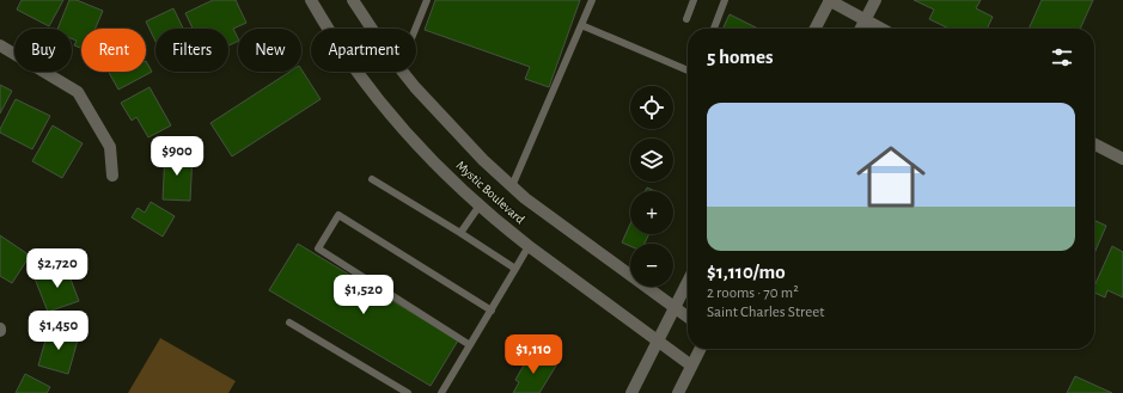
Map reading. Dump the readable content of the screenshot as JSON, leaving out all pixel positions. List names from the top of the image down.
{
  "streets": {
    "street": ["Mystic Boulevard"]
  },
  "page": {
    "chip": [
      "Buy",
      "Rent",
      "Filters",
      "New",
      "Apartment"
    ],
    "heading": "5 homes",
    "map_buttons": ["+", "−"],
    "list": [
      {
        "name": "$1,110/mo",
        "note": "2 rooms · 70 m² · Saint Charles Street"
      }
    ],
    "price": [
      "$900",
      "$2,720",
      "$1,520",
      "$1,450",
      "$1,110"
    ]
  }
}
